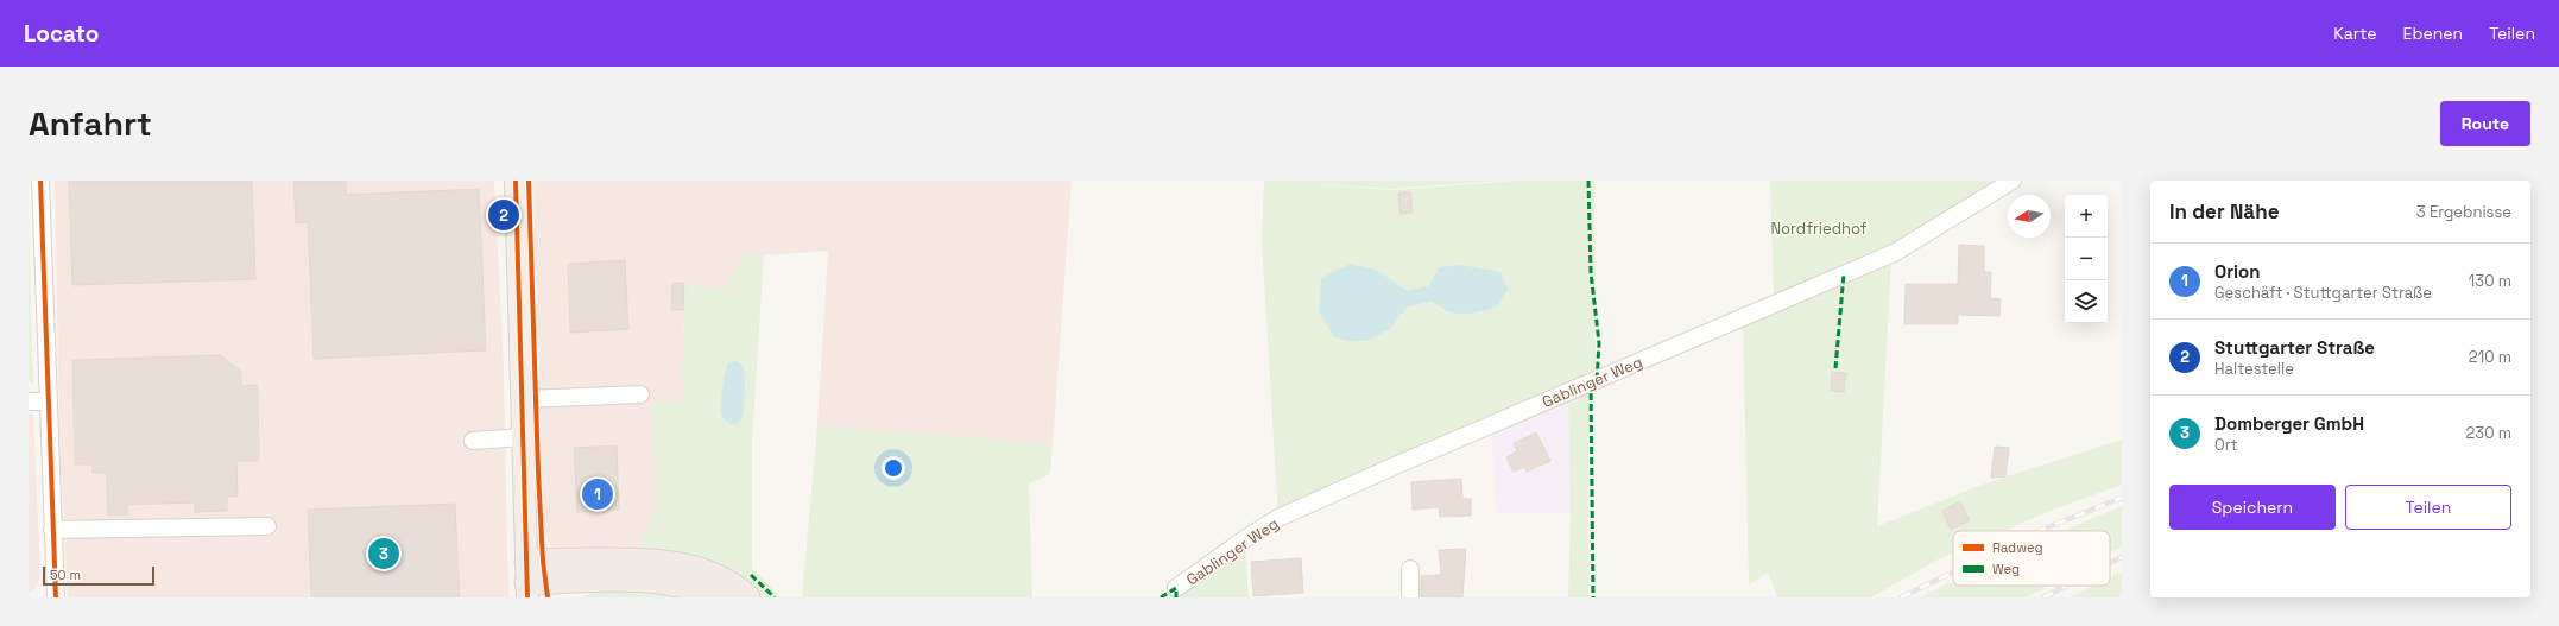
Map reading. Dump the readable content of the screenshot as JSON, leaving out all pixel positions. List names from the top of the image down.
{
  "streets": {
    "street": ["Gablinger Weg"]
  },
  "parks": ["Nordfriedhof"],
  "legend": ["Radweg", "Weg"],
  "scale_bar": "50 m",
  "north": "left",
  "page": {
    "header": "Locato",
    "nav": ["Karte", "Ebenen", "Teilen"],
    "buttons": [
      "Route",
      ["Speichern", "Teilen"]
    ],
    "title": "Anfahrt",
    "heading": ["In der Nähe", "3 Ergebnisse"],
    "map_buttons": ["+", "−"],
    "pins": ["2", "1", "3"],
    "list": [
      {
        "mark": "1",
        "name": "Orion",
        "note": "Geschäft · Stuttgarter Straße",
        "value": "130 m"
      },
      {
        "mark": "2",
        "name": "Stuttgarter Straße",
        "note": "Haltestelle",
        "value": "210 m"
      },
      {
        "mark": "3",
        "name": "Domberger GmbH",
        "note": "Ort",
        "value": "230 m"
      }
    ],
    "scale": "50 m"
  }
}
